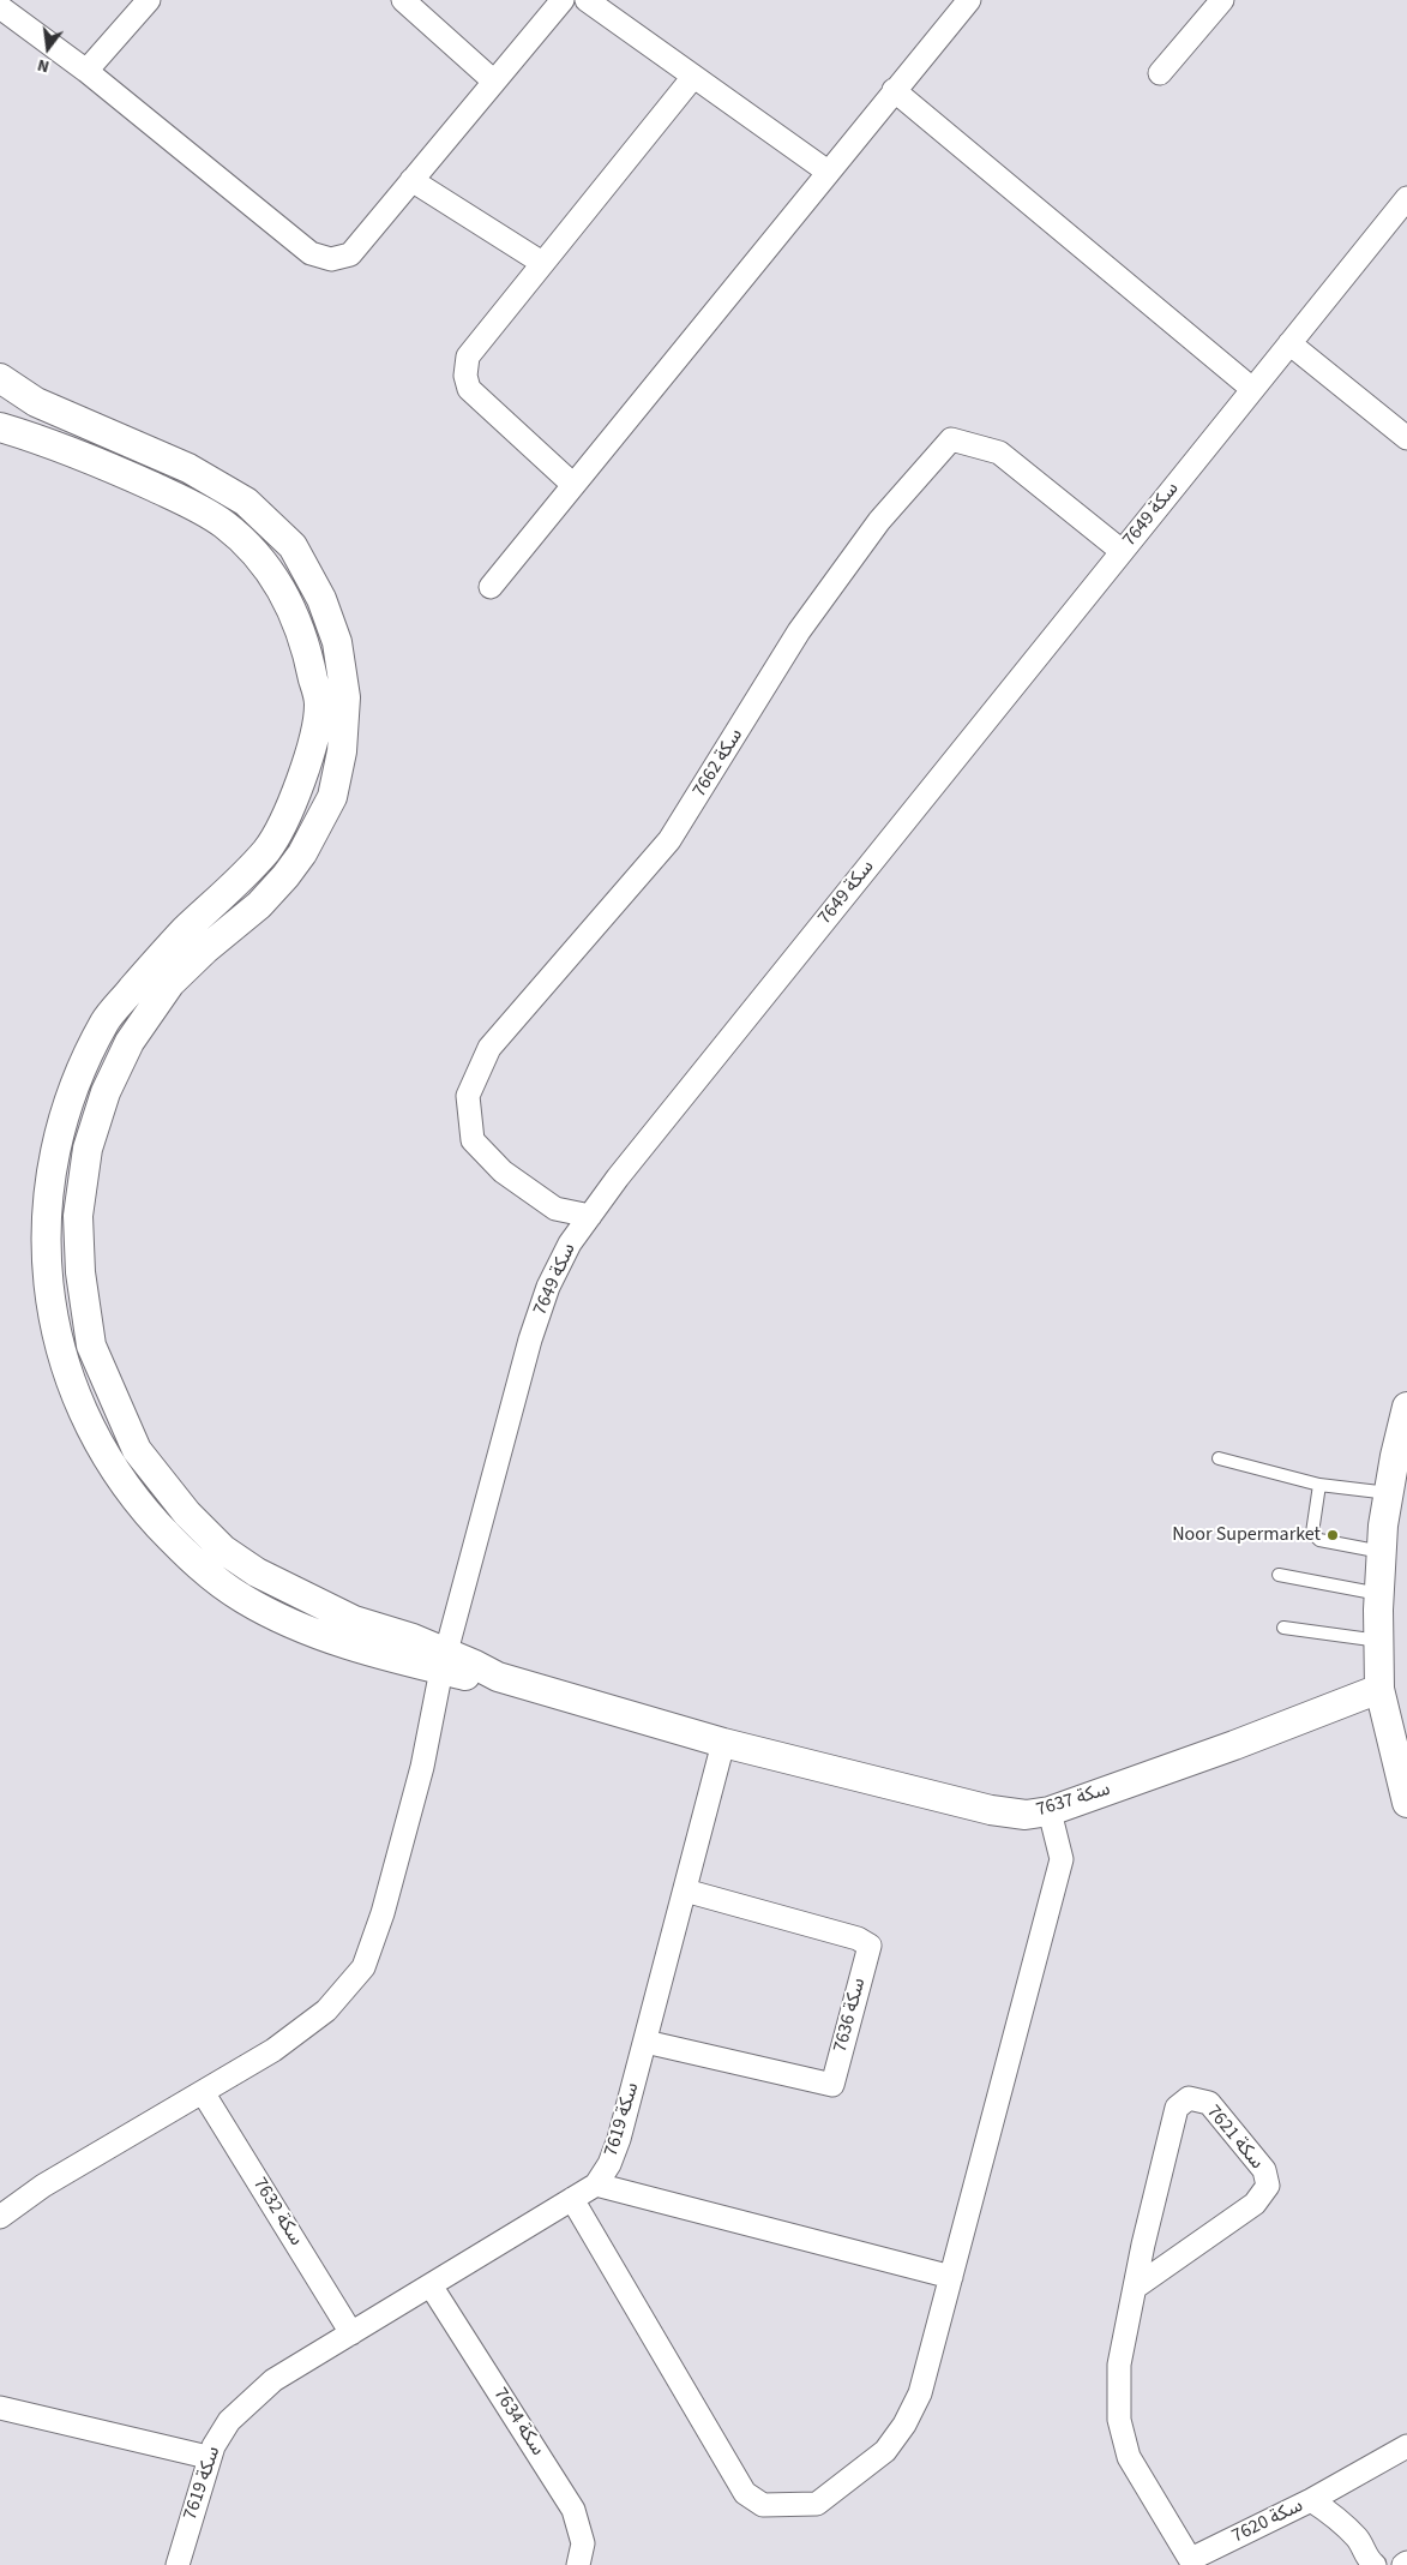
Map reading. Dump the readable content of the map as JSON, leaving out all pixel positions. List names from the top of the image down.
{
  "streets": {
    "street": [
      "سكة 7649",
      "سكة 7662",
      "سكة 7637",
      "سكة 7636",
      "سكة 7619",
      "سكة 7621",
      "سكة 7632",
      "سكة 7634",
      "سكة 7620"
    ]
  },
  "crossings": [
    ["سكة 7649", "سكة 7662"],
    ["سكة 7649", "سكة 7632"],
    ["سكة 7637", "سكة 7619"],
    ["سكة 7636", "سكة 7619"],
    ["سكة 7619", "سكة 7632"],
    ["سكة 7619", "سكة 7634"],
    ["سكة 7621", "سكة 7620"]
  ],
  "places": ["Noor Supermarket"],
  "north": "bottom"
}
